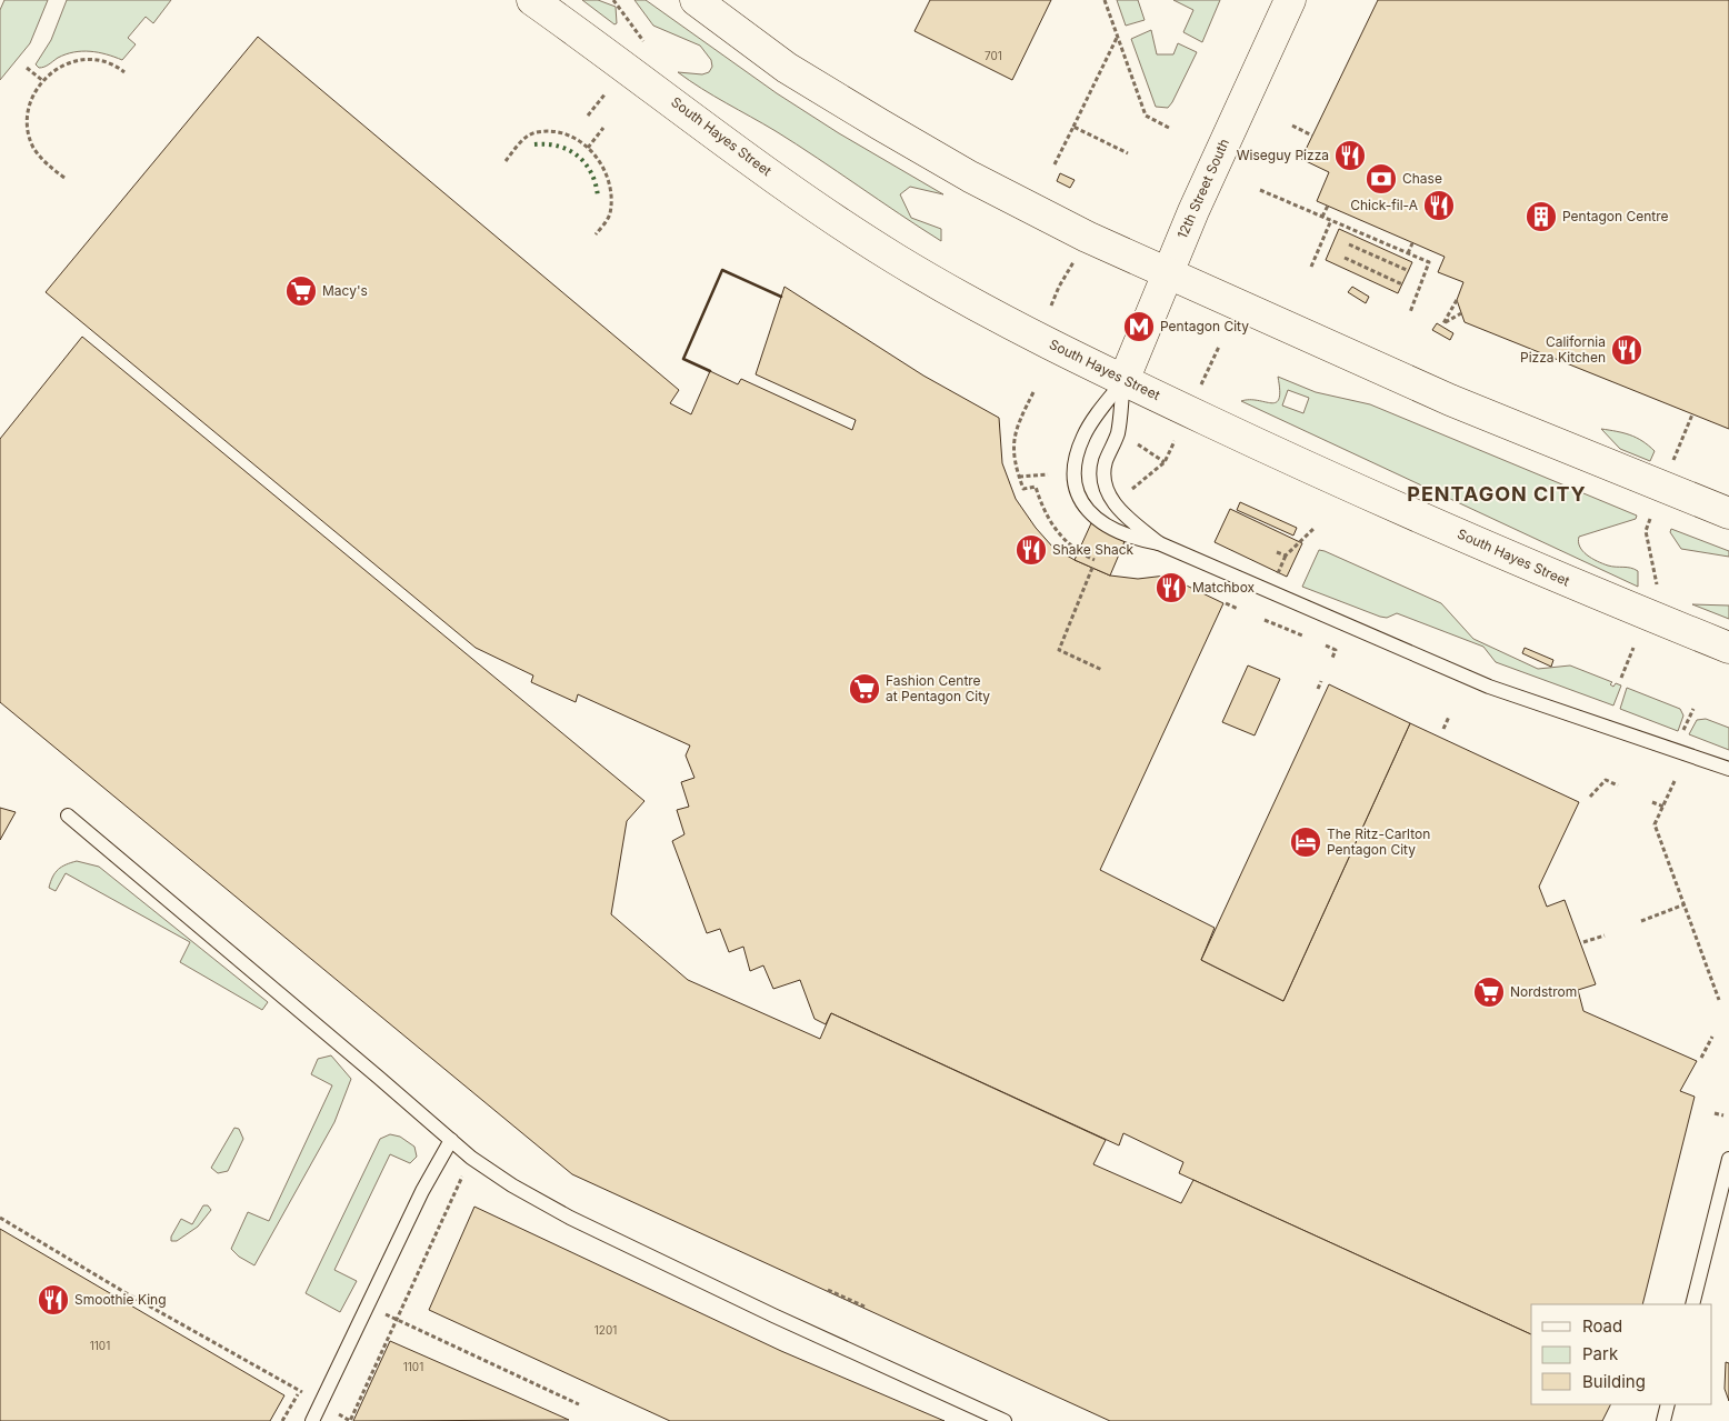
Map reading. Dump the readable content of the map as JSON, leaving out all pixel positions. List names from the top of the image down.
{
  "streets": {
    "main road": ["South Hayes Street", "12th Street South"]
  },
  "crossings": [
    ["South Hayes Street", "12th Street South"]
  ],
  "districts": ["PENTAGON CITY"],
  "places": {
    "restaurant": [
      "Wiseguy Pizza",
      "Chick-fil-A",
      "California Pizza Kitchen",
      "Shake Shack",
      "Matchbox",
      "Smoothie King"
    ],
    "bank": ["Chase"],
    "building": ["Pentagon Centre"],
    "supermarket": ["Macy's", "Fashion Centre at Pentagon City", "Nordstrom"],
    "metro station": ["Pentagon City"],
    "hotel": ["The Ritz-Carlton Pentagon City"]
  },
  "house_numbers": [
    "701",
    "1201",
    "1101",
    "1101"
  ],
  "legend": ["Road", "Park", "Building"]
}
